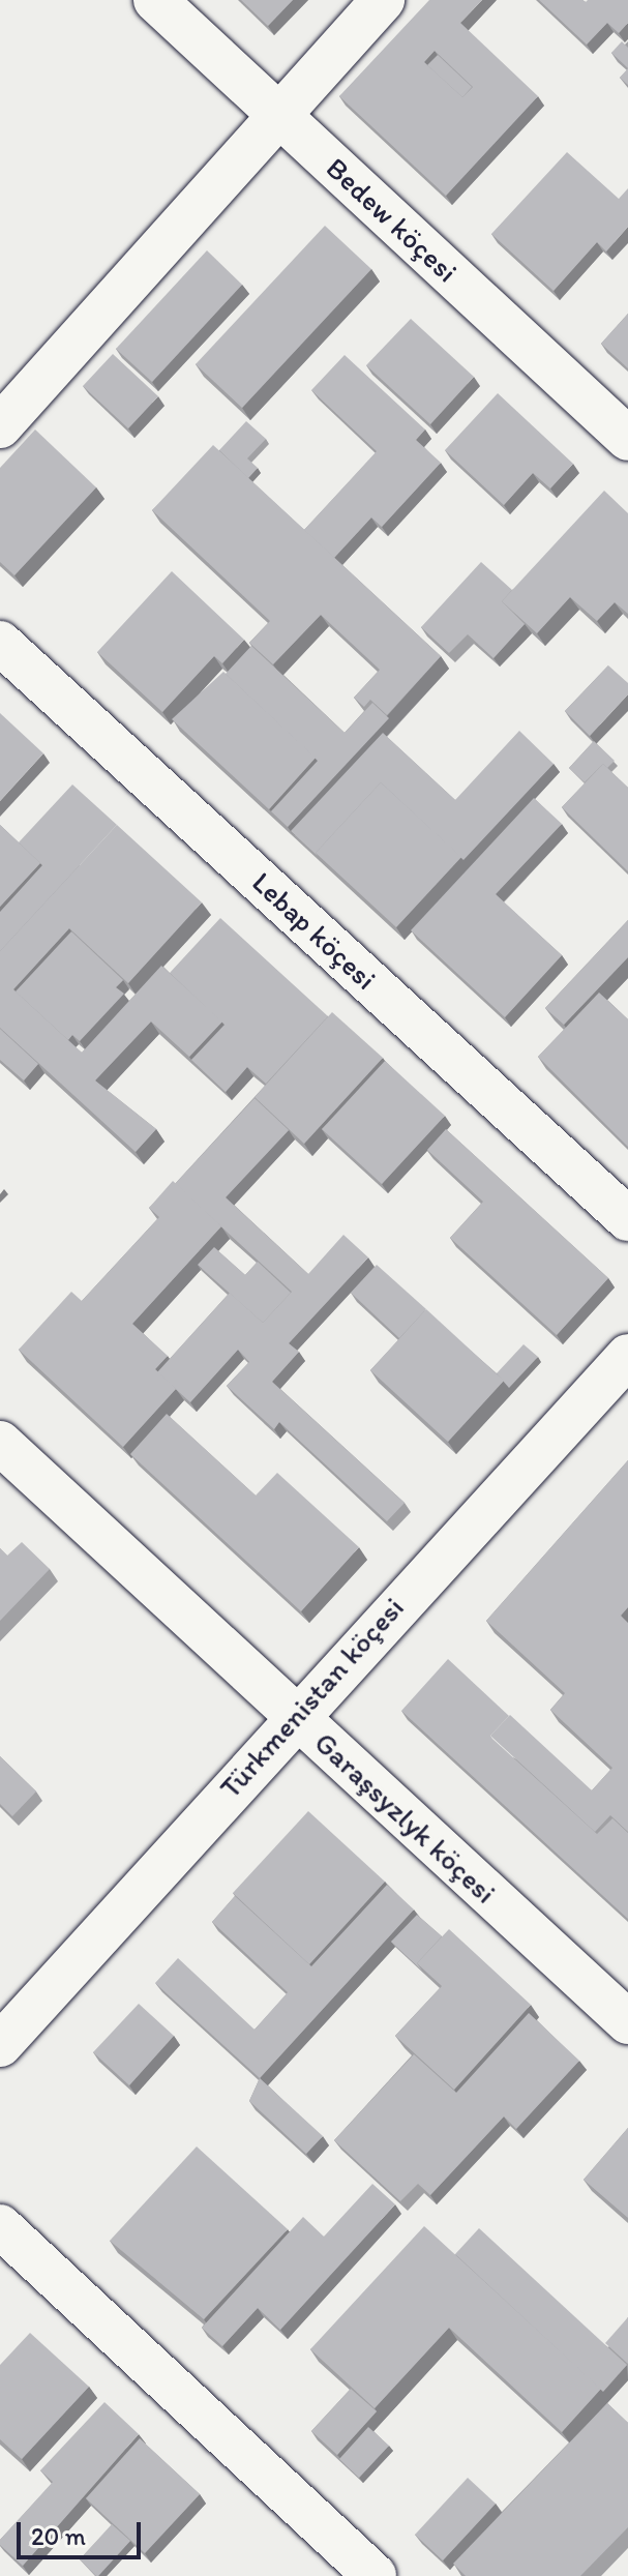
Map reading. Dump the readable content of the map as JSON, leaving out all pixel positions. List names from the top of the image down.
{
  "streets": {
    "street": [
      "Bedew köçesi",
      "Lebap köçesi",
      "Türkmenistan köçesi",
      "Garaşsyzlyk köçesi"
    ]
  },
  "crossings": [
    ["Türkmenistan köçesi", "Garaşsyzlyk köçesi"]
  ],
  "scale_bar": "20 m"
}
